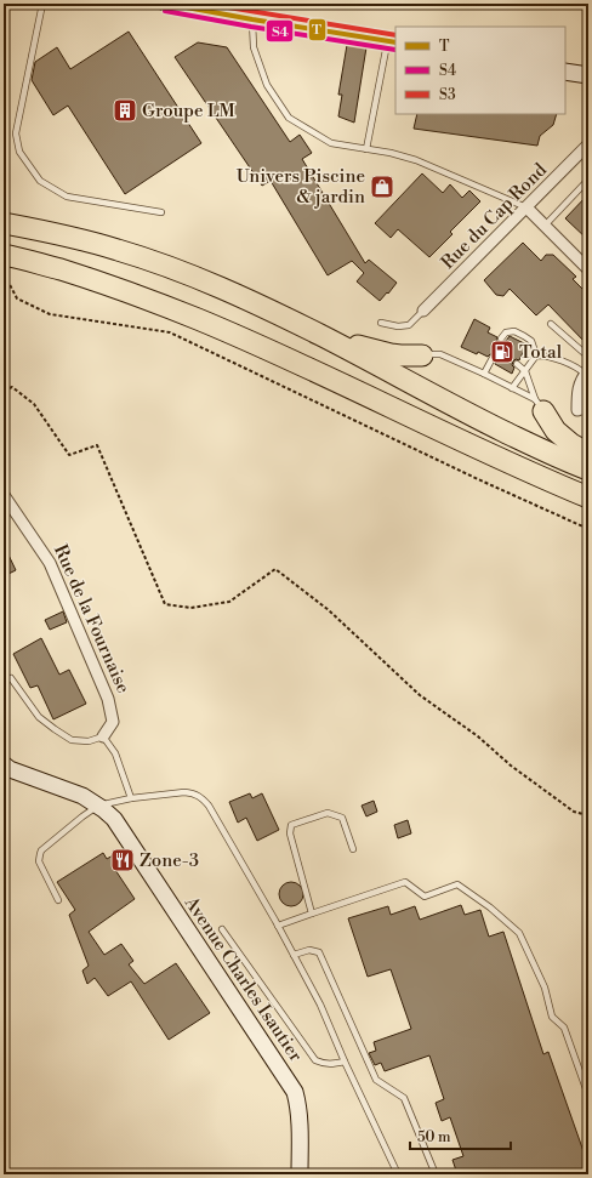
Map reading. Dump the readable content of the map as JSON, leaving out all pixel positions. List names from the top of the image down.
{
  "streets": {
    "street": ["Rue du Cap Rond", "Rue de la Fournaise", "Avenue Charles Isautier"]
  },
  "places": {
    "building": ["Groupe LM"],
    "shop": ["Univers Piscine & jardin"],
    "fuel station": ["Total"],
    "restaurant": ["Zone-3"]
  },
  "lines": ["transit line T", "transit line S3", "transit line S4"],
  "legend": ["T", "S4", "S3"],
  "scale_bar": "50 m"
}
